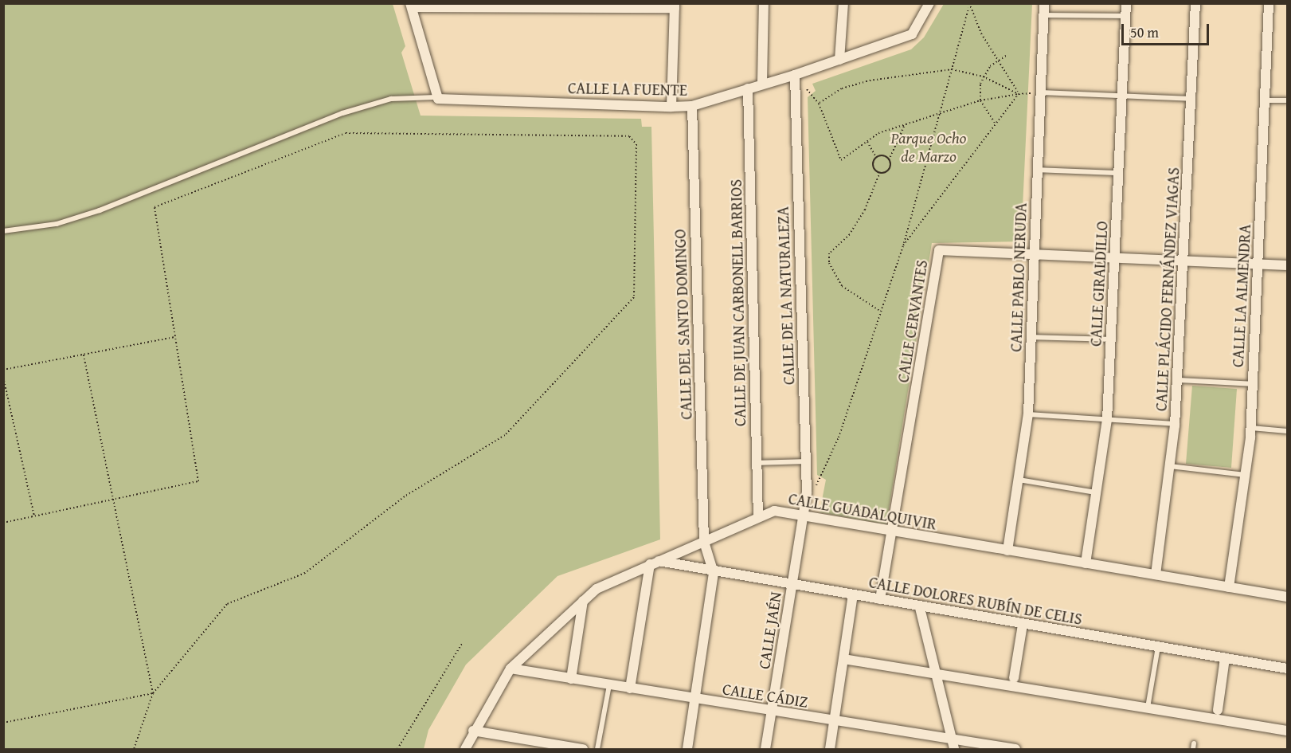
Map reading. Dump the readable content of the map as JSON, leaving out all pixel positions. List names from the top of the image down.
{
  "streets": {
    "street": [
      "CALLE LA FUENTE",
      "CALLE PABLO NERUDA",
      "CALLE GIRALDILLO",
      "CALLE PLÁCIDO FERNÁNDEZ VIAGAS",
      "CALLE DE LA NATURALEZA",
      "CALLE LA ALMENDRA",
      "CALLE DE JUAN CARBONELL BARRIOS",
      "CALLE CERVANTES",
      "CALLE DEL SANTO DOMINGO",
      "CALLE GUADALQUIVIR",
      "CALLE DOLORES RUBÍN DE CELIS",
      "CALLE JAÉN",
      "CALLE CÁDIZ"
    ]
  },
  "crossings": [
    ["CALLE LA FUENTE", "CALLE DE LA NATURALEZA"],
    ["CALLE LA FUENTE", "CALLE DE JUAN CARBONELL BARRIOS"],
    ["CALLE LA FUENTE", "CALLE DEL SANTO DOMINGO"],
    ["CALLE PABLO NERUDA", "CALLE CERVANTES"],
    ["CALLE PABLO NERUDA", "CALLE GUADALQUIVIR"],
    ["CALLE GIRALDILLO", "CALLE CERVANTES"],
    ["CALLE GIRALDILLO", "CALLE GUADALQUIVIR"],
    ["CALLE PLÁCIDO FERNÁNDEZ VIAGAS", "CALLE CERVANTES"],
    ["CALLE PLÁCIDO FERNÁNDEZ VIAGAS", "CALLE GUADALQUIVIR"],
    ["CALLE DE LA NATURALEZA", "CALLE GUADALQUIVIR"],
    ["CALLE DE LA NATURALEZA", "CALLE JAÉN"],
    ["CALLE LA ALMENDRA", "CALLE CERVANTES"],
    ["CALLE LA ALMENDRA", "CALLE GUADALQUIVIR"],
    ["CALLE DE JUAN CARBONELL BARRIOS", "CALLE GUADALQUIVIR"],
    ["CALLE CERVANTES", "CALLE GUADALQUIVIR"],
    ["CALLE CERVANTES", "CALLE DOLORES RUBÍN DE CELIS"],
    ["CALLE DEL SANTO DOMINGO", "CALLE GUADALQUIVIR"],
    ["CALLE DEL SANTO DOMINGO", "CALLE DOLORES RUBÍN DE CELIS"],
    ["CALLE GUADALQUIVIR", "CALLE DOLORES RUBÍN DE CELIS"],
    ["CALLE GUADALQUIVIR", "CALLE JAÉN"],
    ["CALLE GUADALQUIVIR", "CALLE CÁDIZ"],
    ["CALLE DOLORES RUBÍN DE CELIS", "CALLE JAÉN"],
    ["CALLE JAÉN", "CALLE CÁDIZ"]
  ],
  "parks": ["Parque Ocho de Marzo"],
  "scale_bar": "50 m"
}
